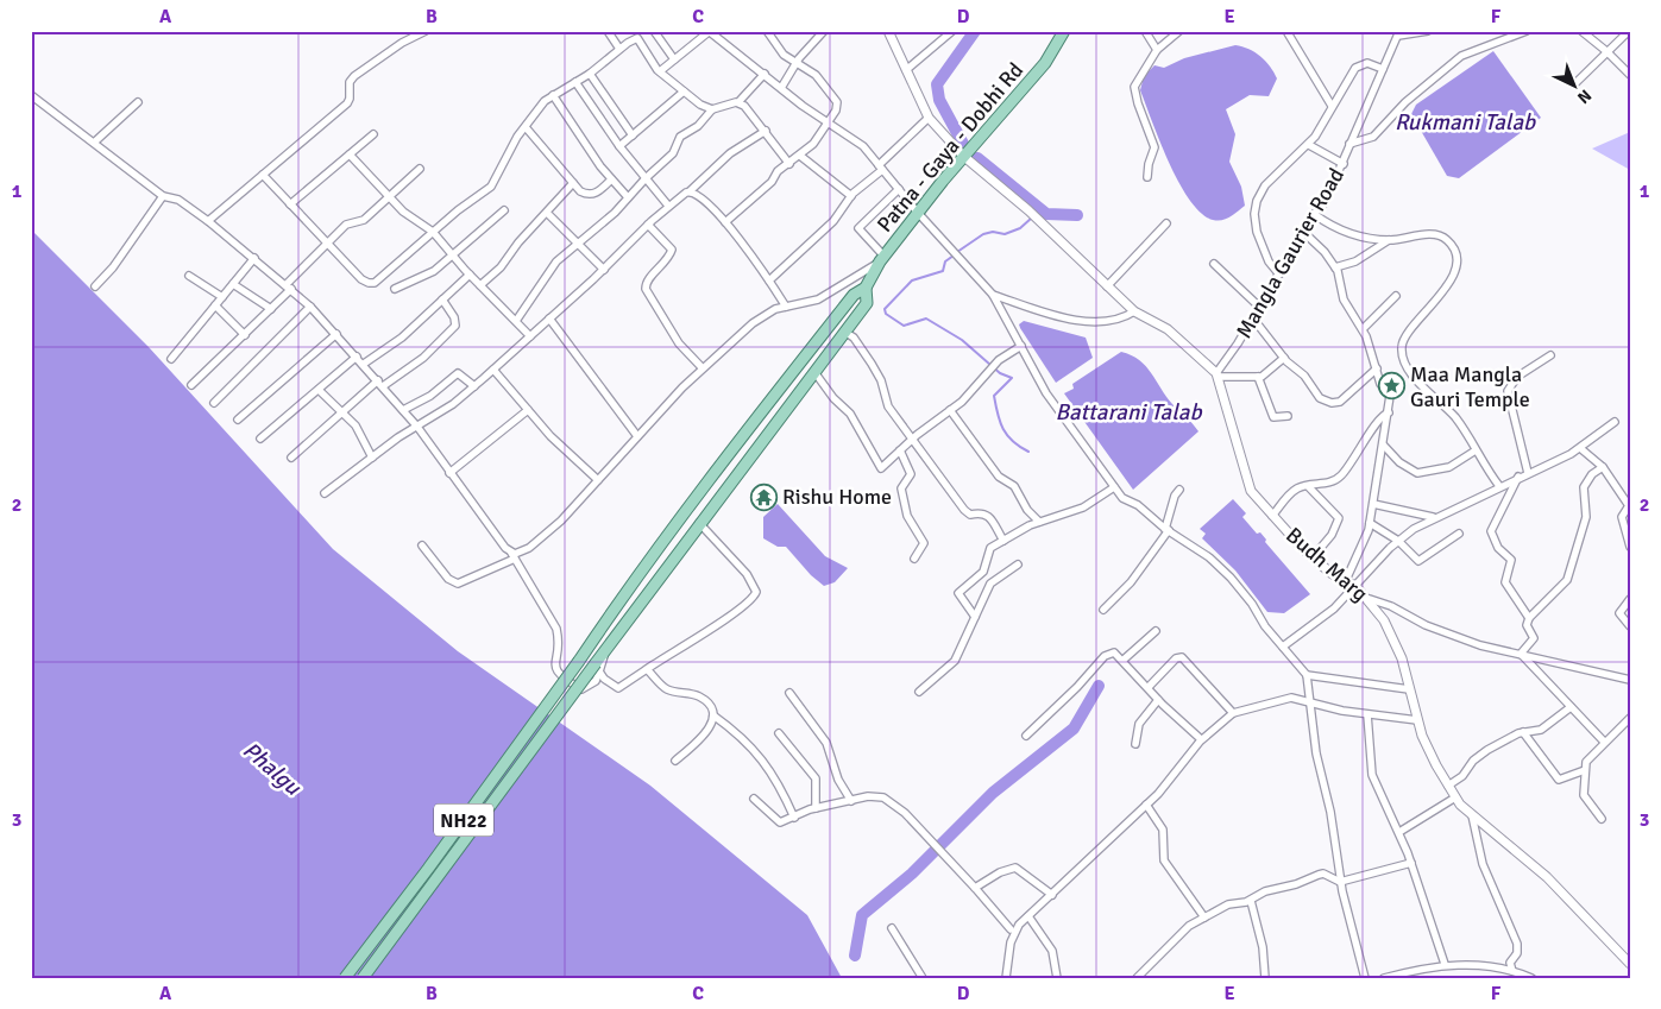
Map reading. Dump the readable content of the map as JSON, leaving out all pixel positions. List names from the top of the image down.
{
  "streets": {
    "main road": ["Patna - Gaya - Dobhi Rd", "NH22"],
    "street": ["Mangla Gaurier Road", "Budh Marg"]
  },
  "crossings": [
    ["Patna - Gaya - Dobhi Rd", "NH22"],
    ["Mangla Gaurier Road", "Budh Marg"]
  ],
  "water": ["Rukmani Talab", "Battarani Talab", "Phalgu"],
  "places": {
    "place": ["Maa Mangla Gauri Temple"],
    "temple": ["Rishu Home"]
  },
  "north": "bottom right",
  "grid": {
    "columns": [
      "A",
      "B",
      "C",
      "D",
      "E",
      "F"
    ],
    "rows": ["1", "2", "3"]
  }
}
